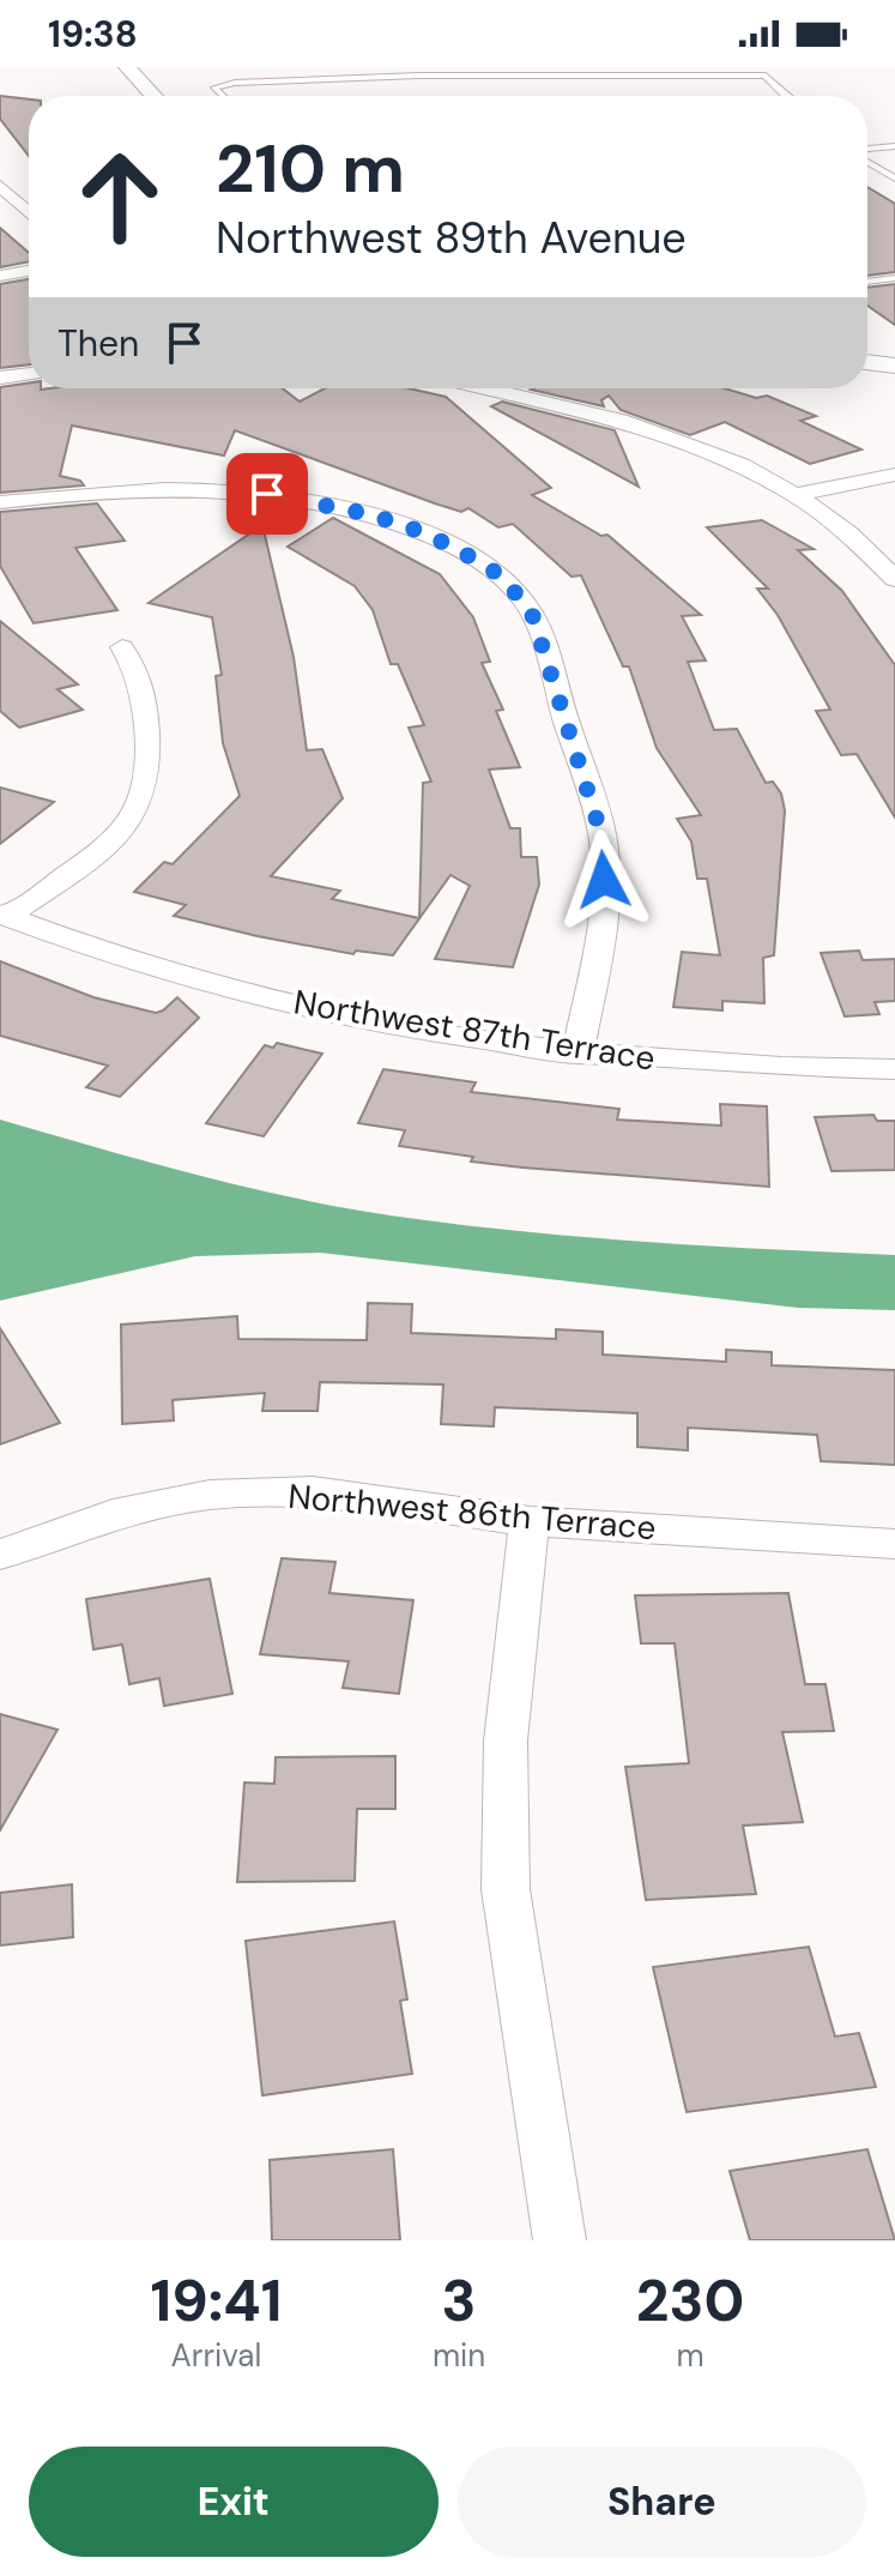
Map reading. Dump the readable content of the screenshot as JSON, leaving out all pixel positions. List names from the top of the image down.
{
  "streets": {
    "street": ["Northwest 87th Terrace", "Northwest 86th Terrace"]
  },
  "page": {
    "status": "19:38",
    "turn": ["210 m", "Northwest 89th Avenue"],
    "then": "Then",
    "eta": [
      "19:41",
      "Arrival",
      "3",
      "min",
      "230",
      "m"
    ],
    "buttons": ["Exit", "Share"]
  }
}
